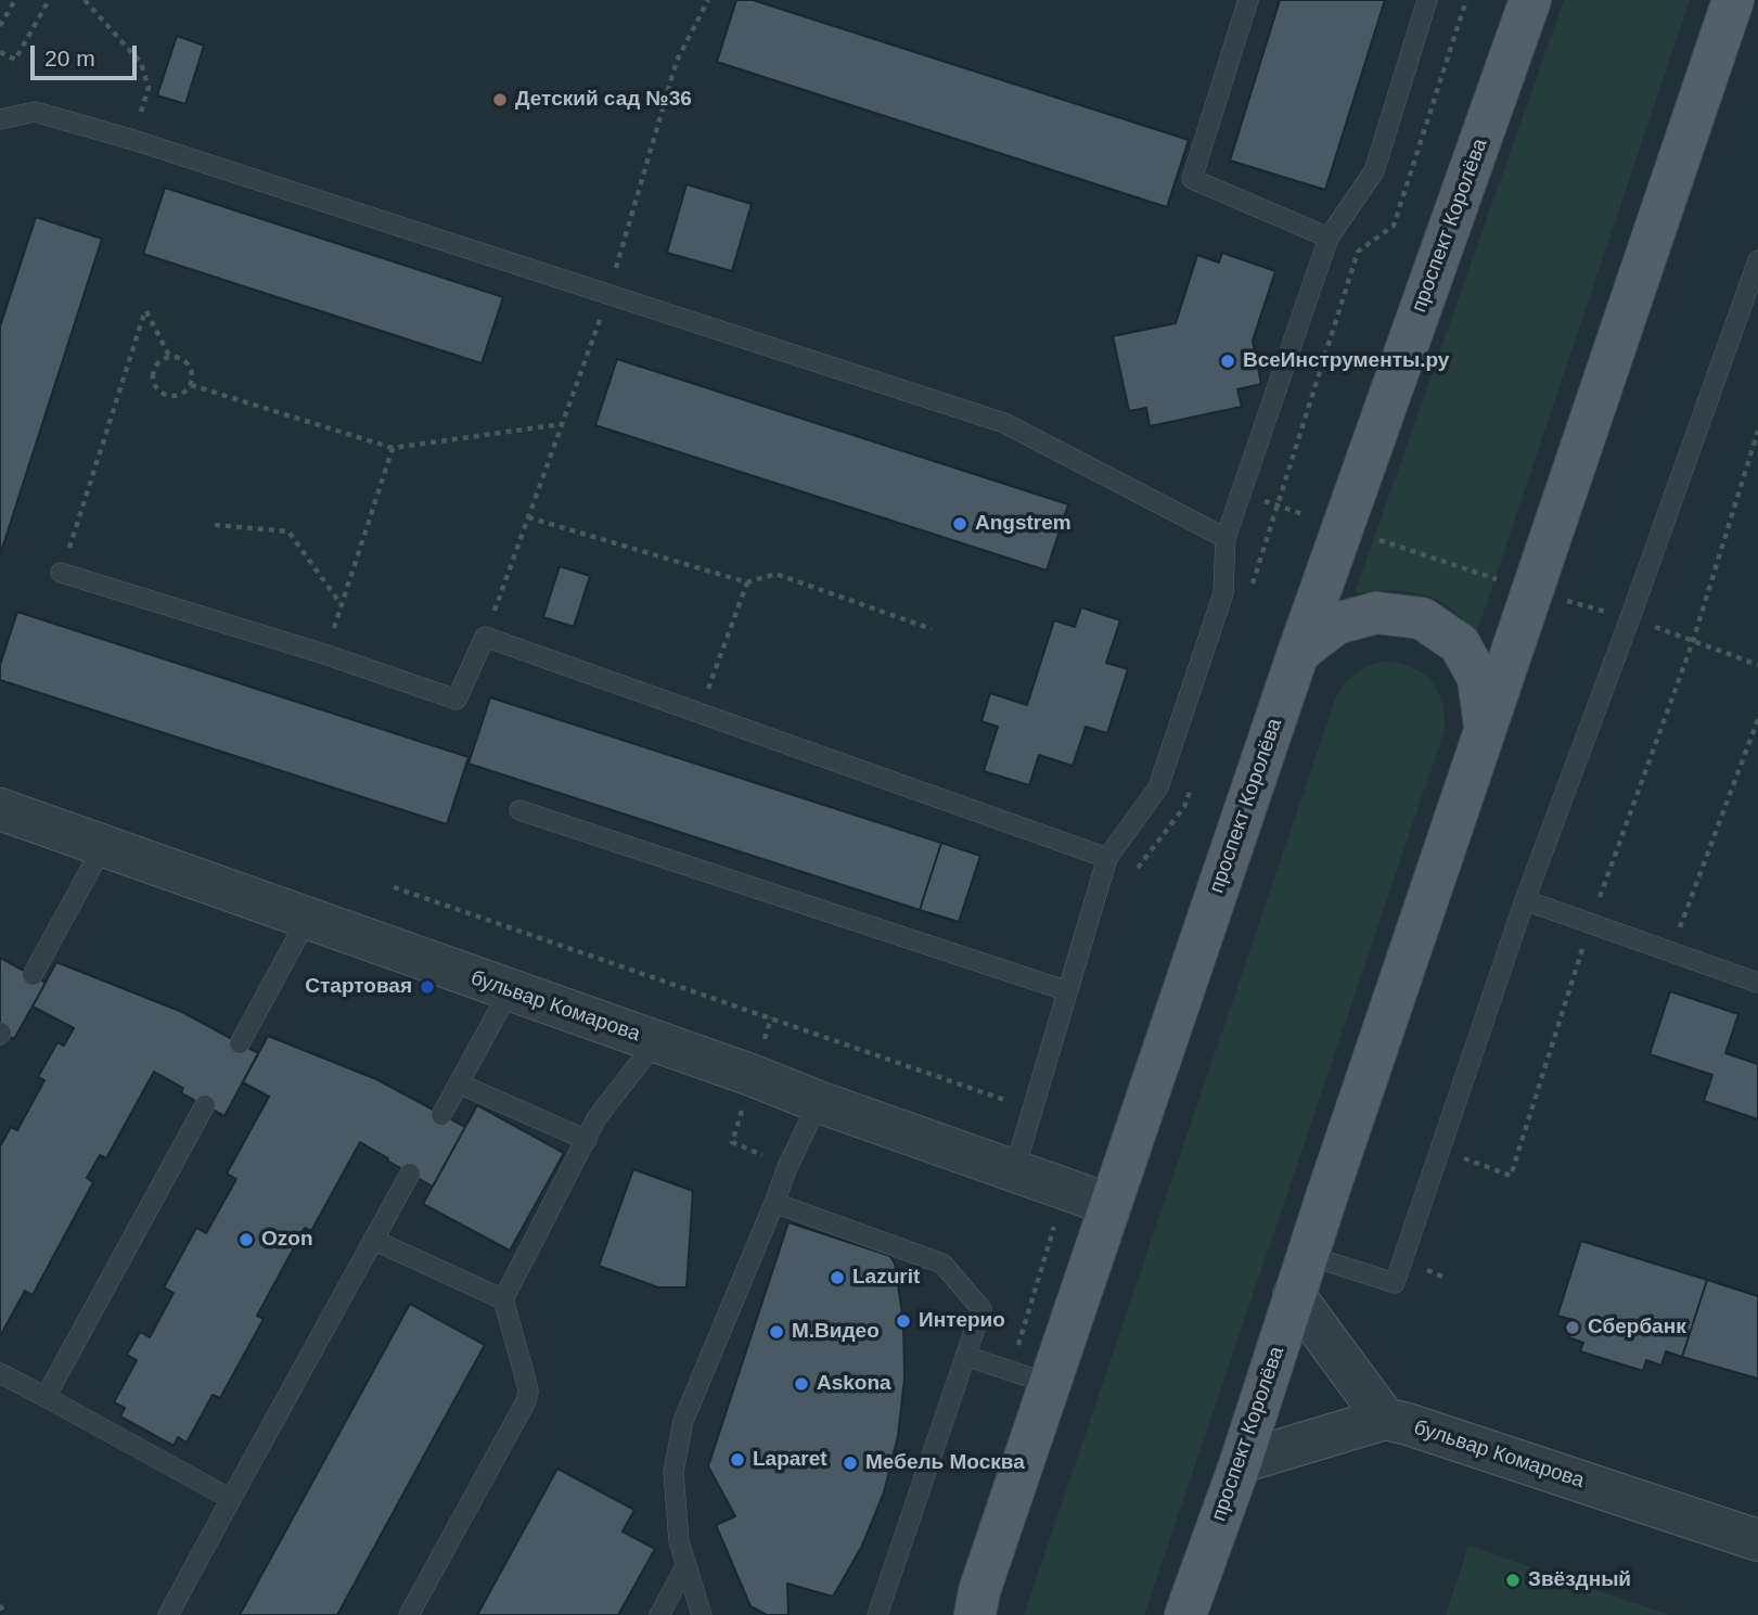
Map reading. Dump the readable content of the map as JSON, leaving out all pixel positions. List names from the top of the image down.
{
  "streets": {
    "main road": ["проспект Королёва"],
    "street": ["бульвар Комарова"]
  },
  "crossings": [
    ["проспект Королёва", "бульвар Комарова"]
  ],
  "places": [
    "Детский сад №36",
    "ВсеИнструменты.ру",
    "Angstrem",
    "Стартовая",
    "Ozon",
    "Lazurit",
    "Интерио",
    "Сбербанк",
    "М.Видео",
    "Askona",
    "Laparet",
    "Мебель Москва",
    "Звёздный"
  ],
  "scale_bar": "20 m"
}
